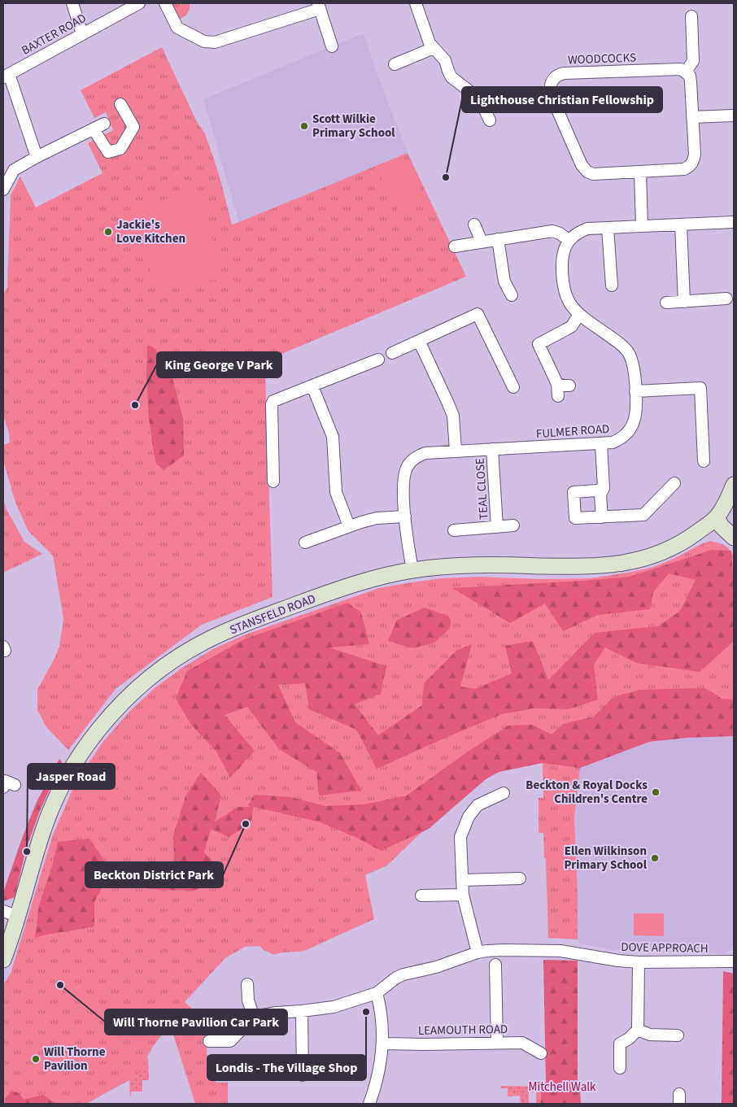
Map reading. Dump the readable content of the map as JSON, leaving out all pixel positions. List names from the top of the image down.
{
  "streets": {
    "street": [
      "BAXTER ROAD",
      "WOODCOCKS",
      "FULMER ROAD",
      "TEAL CLOSE",
      "STANSFELD ROAD",
      "DOVE APPROACH",
      "LEAMOUTH ROAD"
    ]
  },
  "crossings": [
    ["FULMER ROAD", "TEAL CLOSE"],
    ["FULMER ROAD", "STANSFELD ROAD"]
  ],
  "parks": ["Mitchell Walk"],
  "places": [
    "Scott Wilkie Primary School",
    "Lighthouse Christian Fellowship",
    "Jackie's Love Kitchen",
    "King George V Park",
    "Beckton & Royal Docks Children's Centre",
    "Beckton District Park",
    "Jasper Road",
    "Ellen Wilkinson Primary School",
    "Will Thorne Pavilion Car Park",
    "Londis - The Village Shop",
    "Will Thorne Pavilion"
  ]
}
